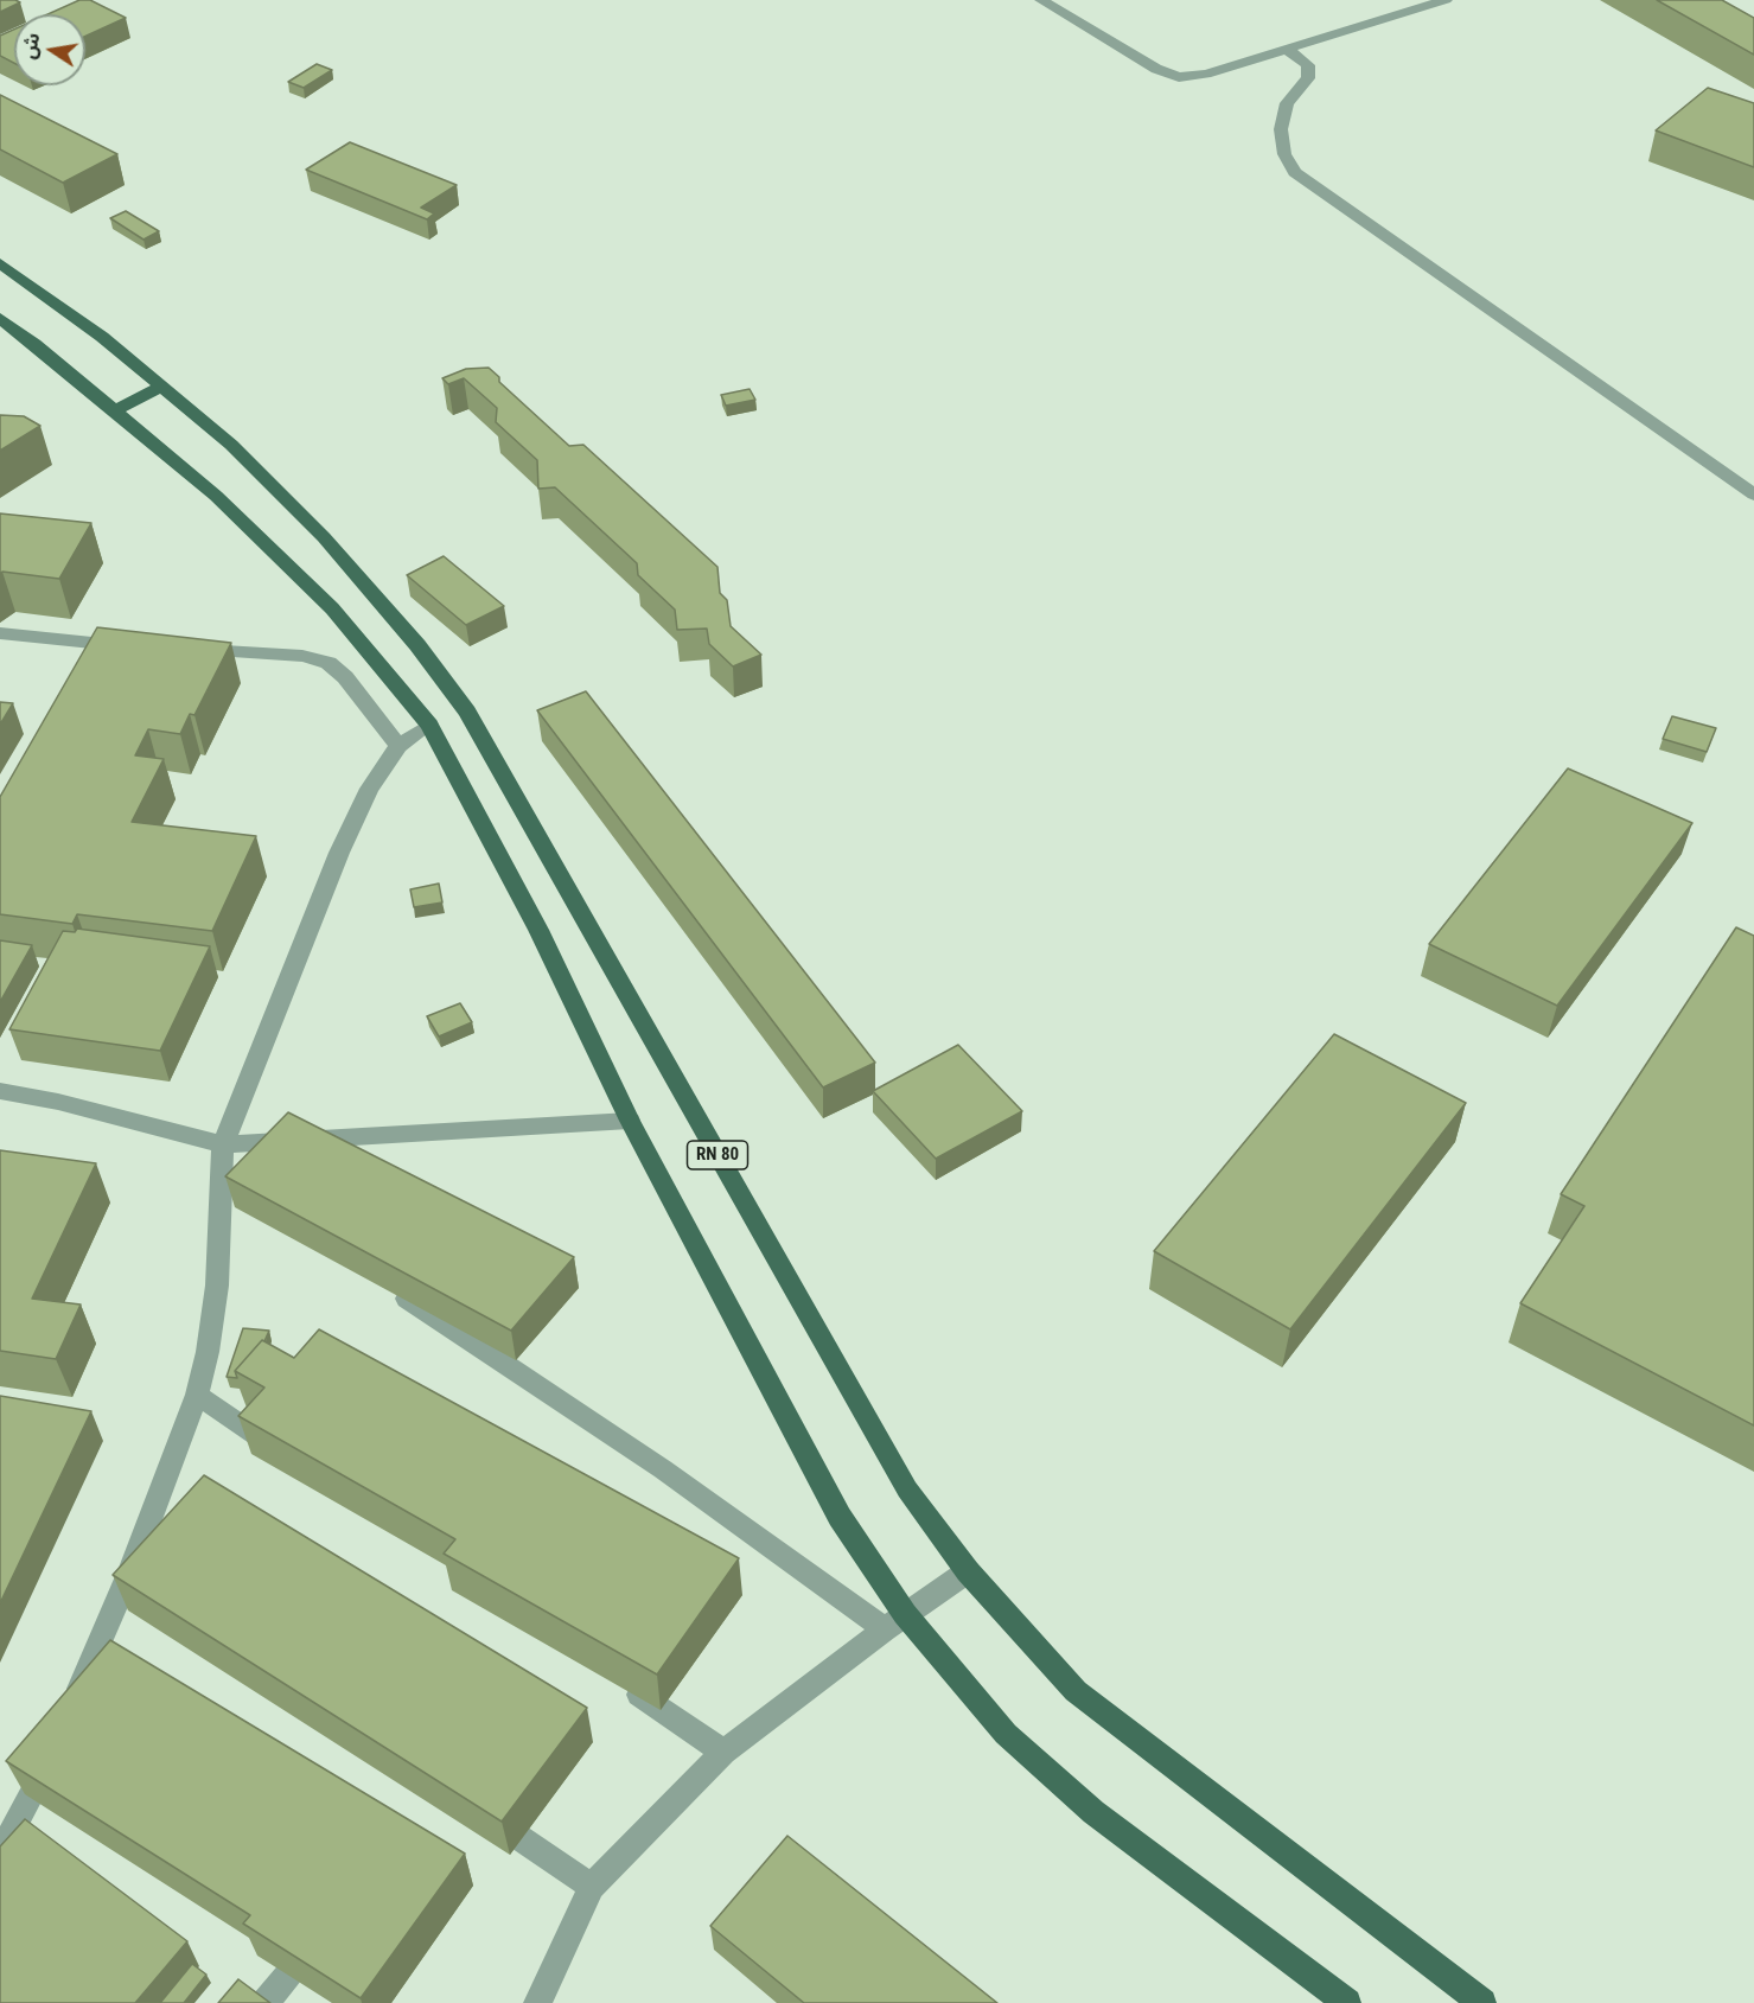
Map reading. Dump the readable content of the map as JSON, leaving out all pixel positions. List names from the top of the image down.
{
  "streets": {
    "main road": ["RN 80"]
  },
  "north": "left"
}
